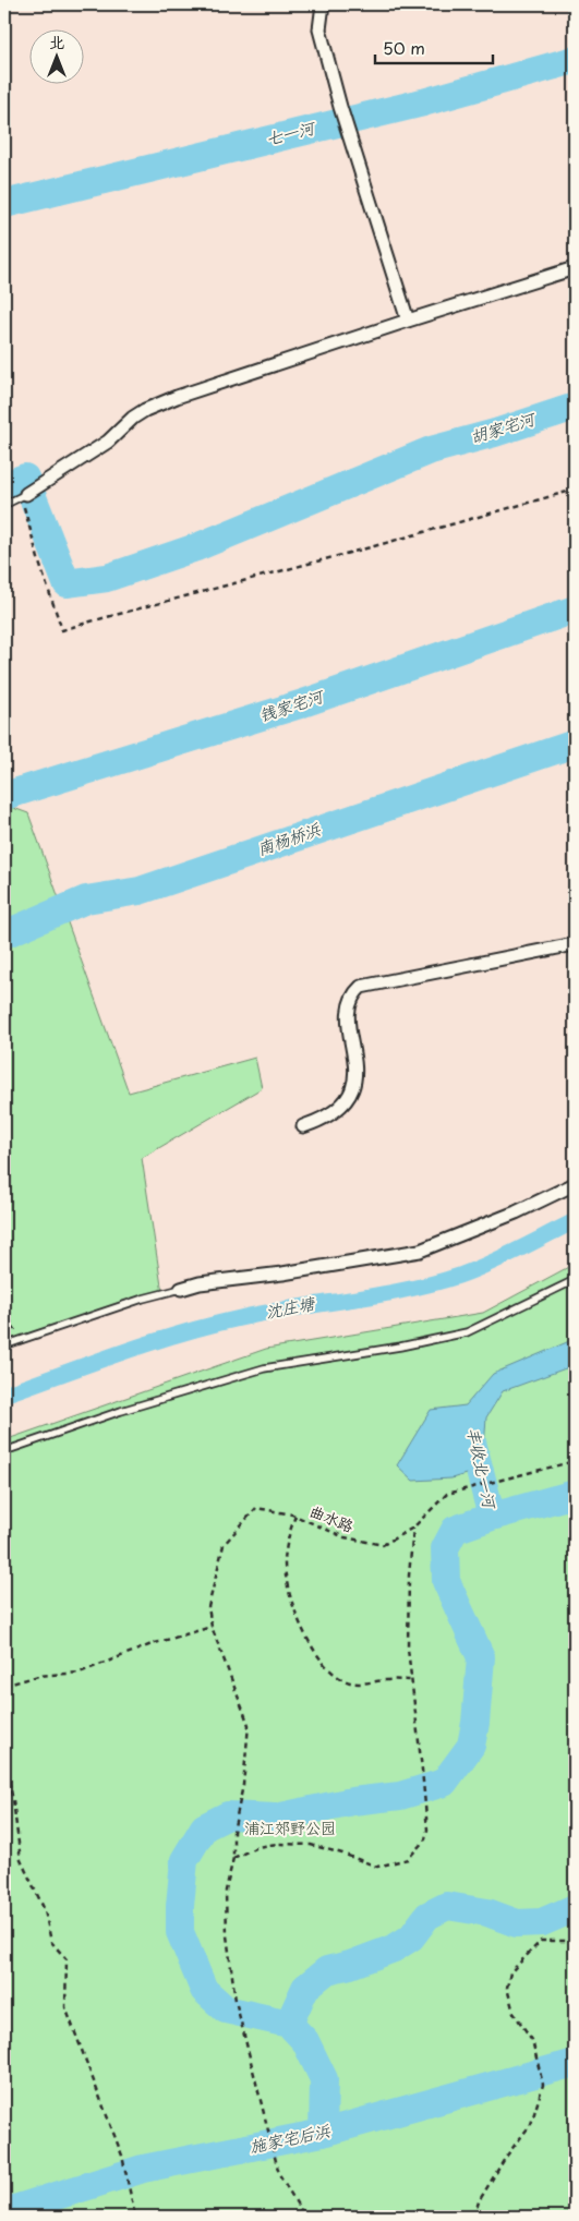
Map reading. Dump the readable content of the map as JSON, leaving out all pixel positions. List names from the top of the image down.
{
  "streets": {
    "path": ["曲水路"]
  },
  "water": [
    "七一河",
    "胡家宅河",
    "钱家宅河",
    "南杨桥浜",
    "沈庄塘",
    "丰收北一河",
    "施家宅后浜"
  ],
  "parks": ["浦江郊野公园"],
  "scale_bar": "50 m",
  "north": "top"
}
